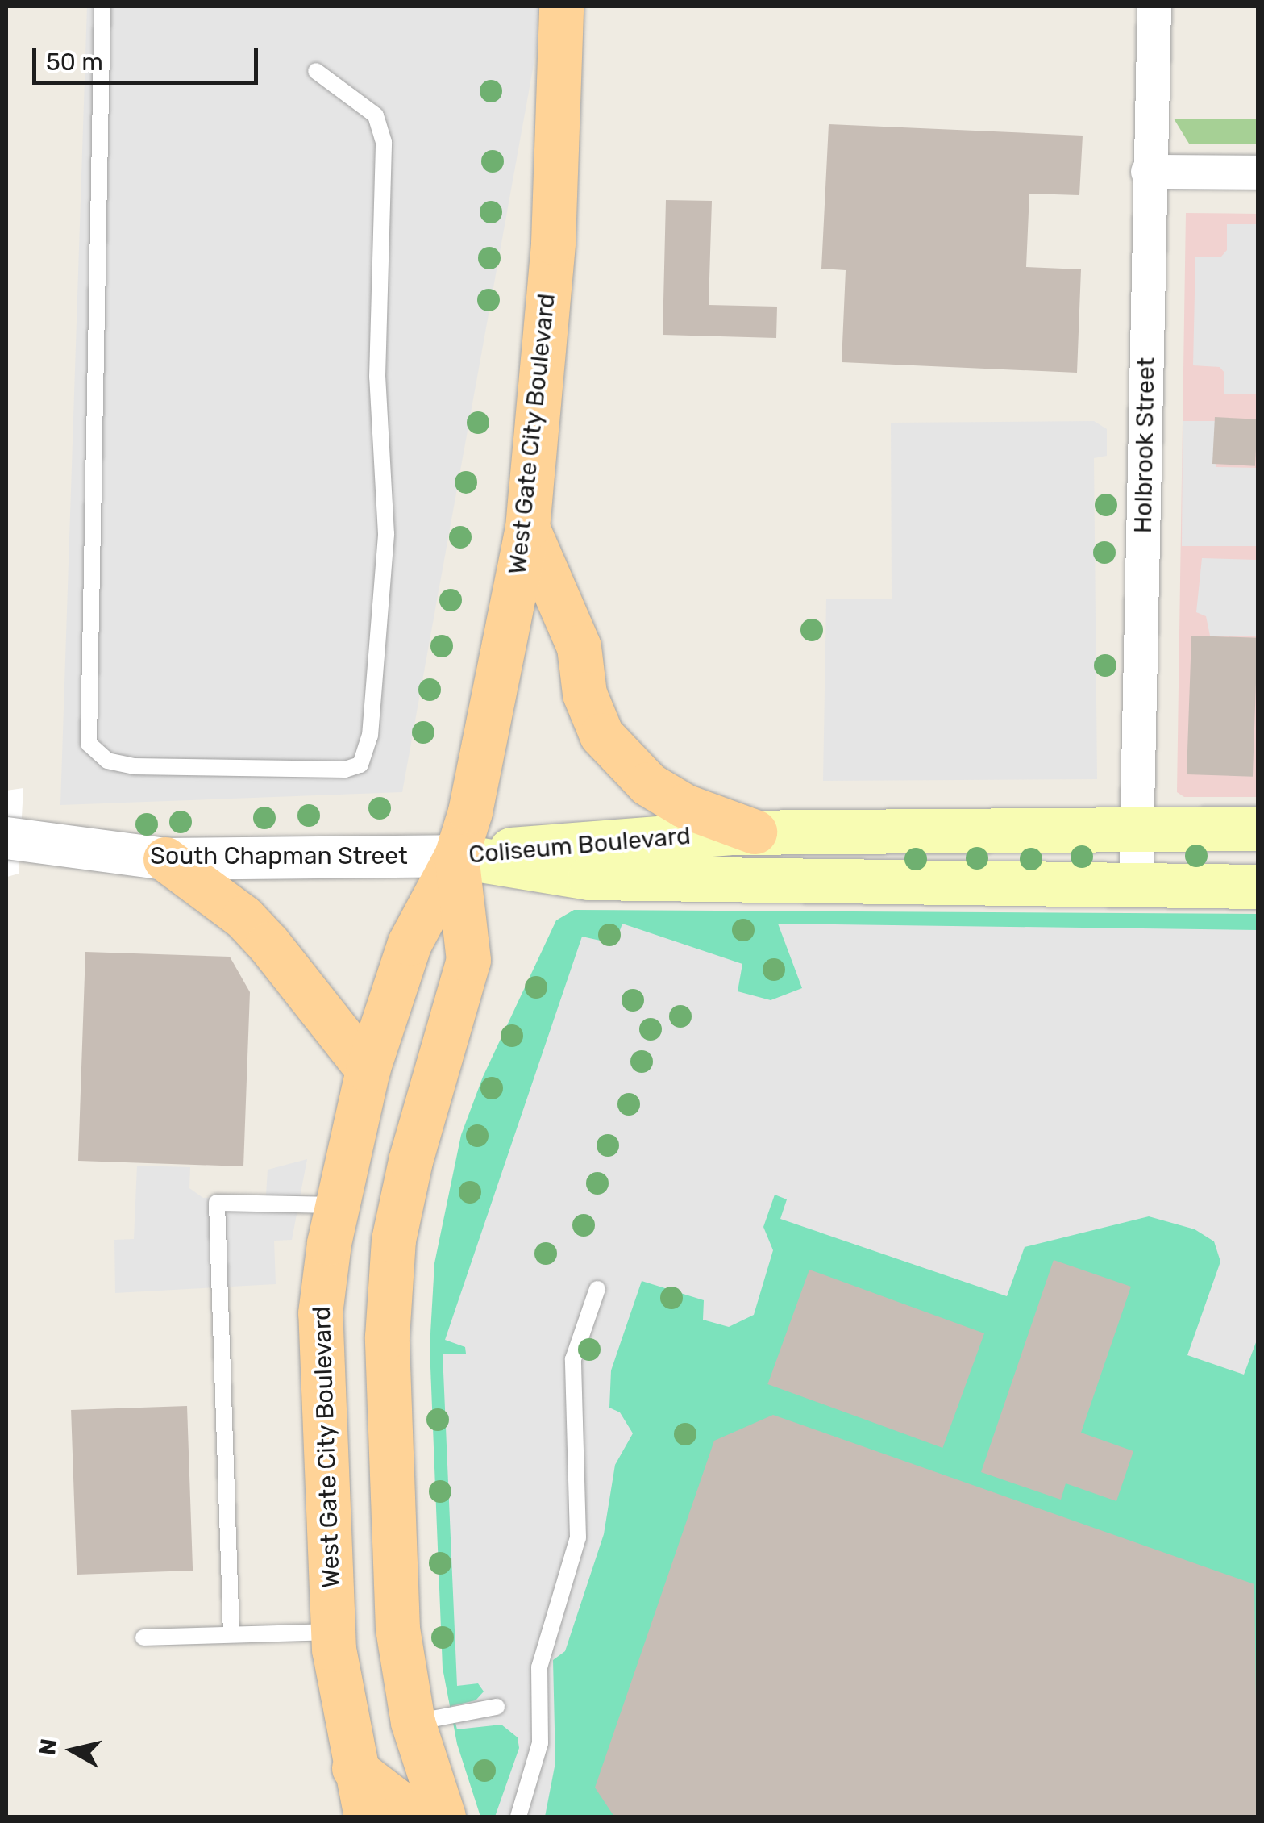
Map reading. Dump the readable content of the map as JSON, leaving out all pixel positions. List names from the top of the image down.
{
  "streets": {
    "main road": ["West Gate City Boulevard", "Coliseum Boulevard"],
    "street": ["Holbrook Street", "South Chapman Street"]
  },
  "crossings": [
    ["West Gate City Boulevard", "Coliseum Boulevard"],
    ["West Gate City Boulevard", "South Chapman Street"],
    ["Holbrook Street", "Coliseum Boulevard"],
    ["Coliseum Boulevard", "South Chapman Street"]
  ],
  "scale_bar": "50 m",
  "north": "left"
}
